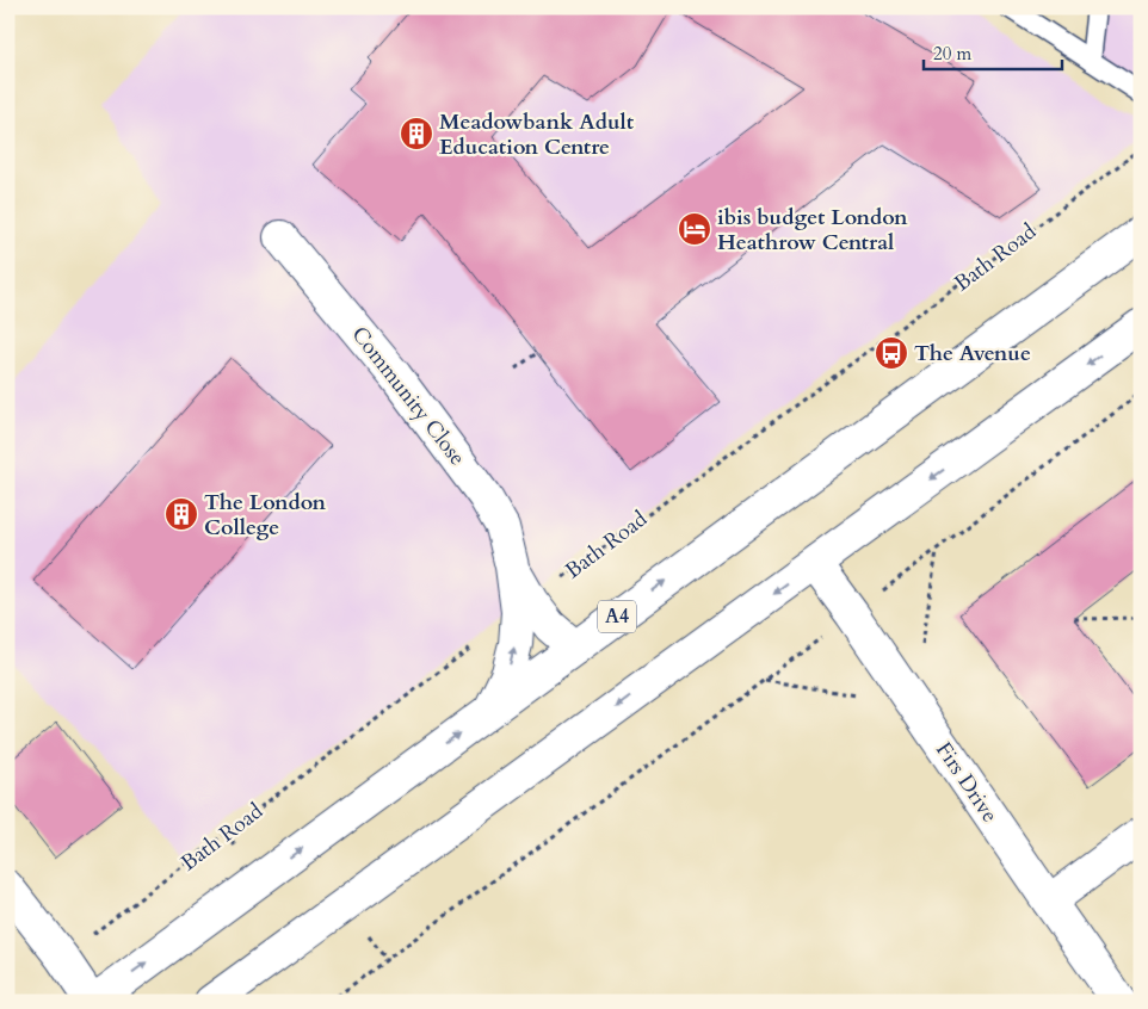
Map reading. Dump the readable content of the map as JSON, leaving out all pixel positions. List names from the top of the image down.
{
  "streets": {
    "main road": ["Community Close", "A4", "Firs Drive"],
    "path": ["Bath Road"]
  },
  "crossings": [
    ["Bath Road", "Community Close"],
    ["Community Close", "A4"]
  ],
  "places": {
    "building": ["Meadowbank Adult Education Centre", "The London College"],
    "hotel": ["ibis budget London Heathrow Central"],
    "bus stop": ["The Avenue"]
  },
  "scale_bar": "20 m"
}
